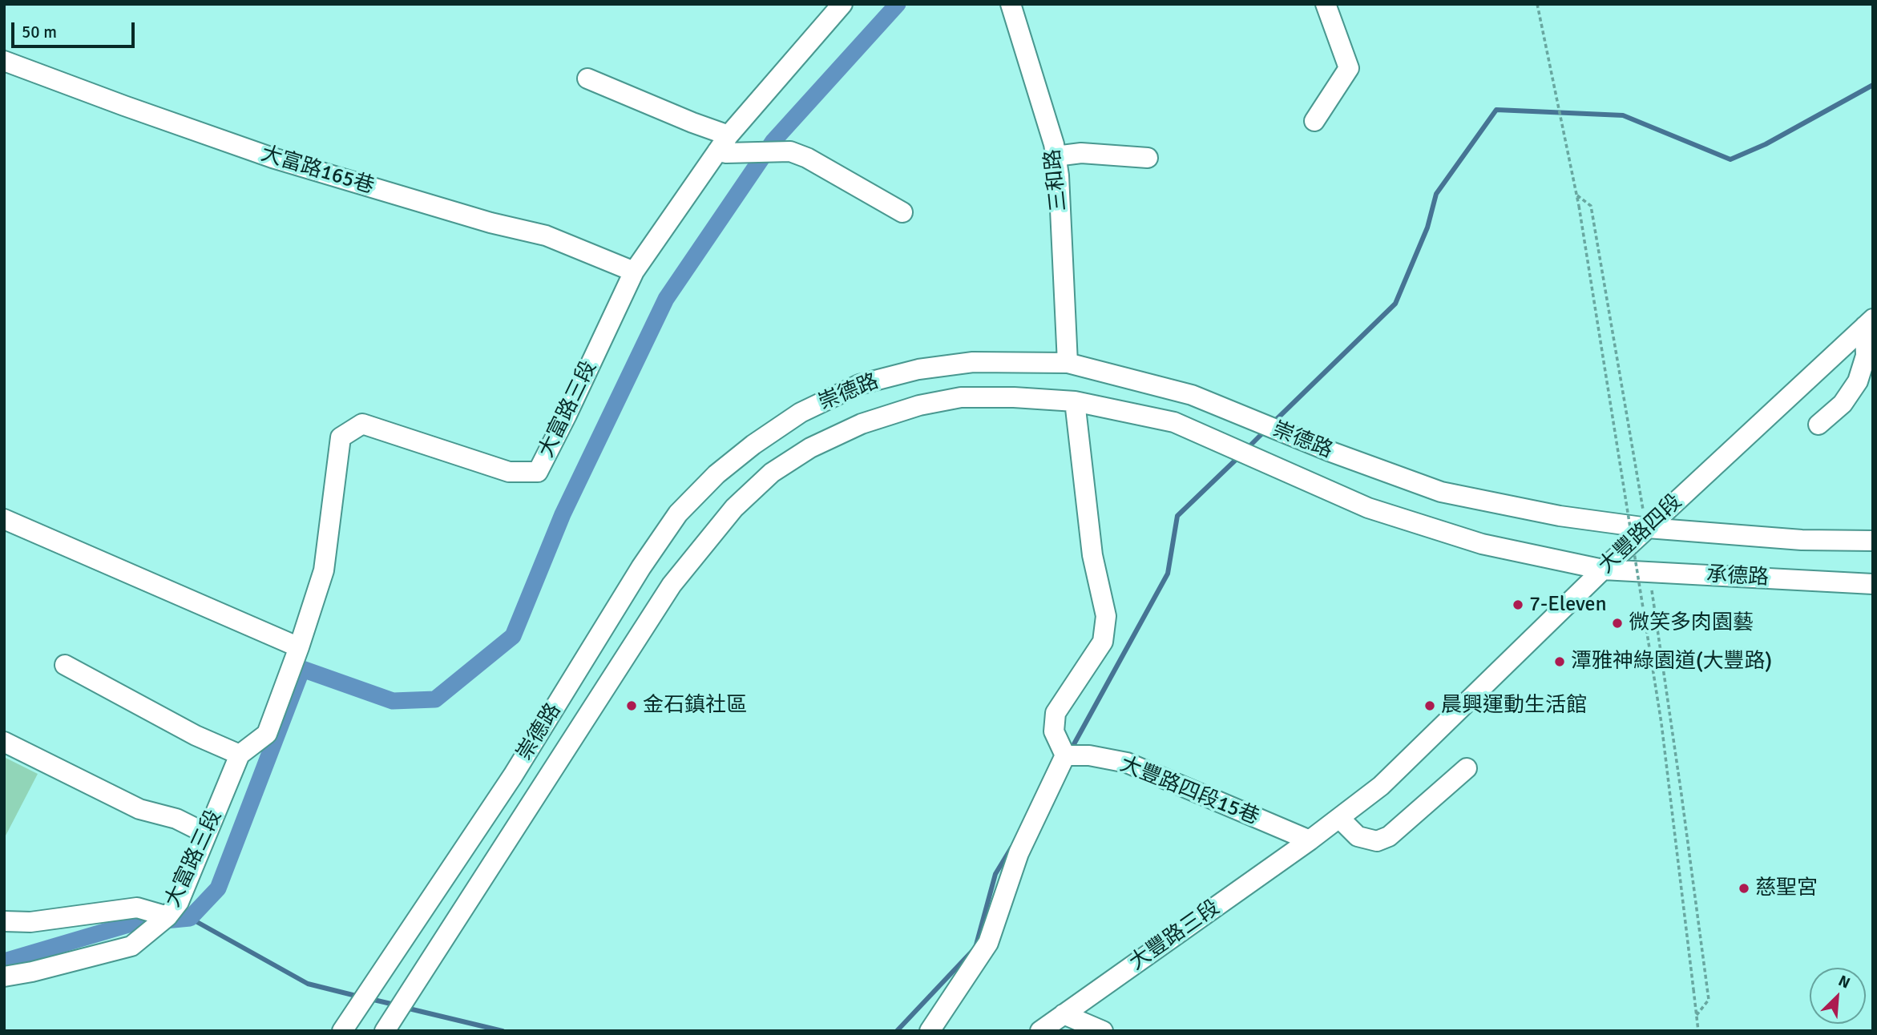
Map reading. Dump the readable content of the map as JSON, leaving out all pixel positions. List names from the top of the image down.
{
  "streets": {
    "street": [
      "大富路165巷",
      "三和路",
      "崇德路",
      "大富路三段",
      "大豐路四段",
      "承德路",
      "大豐路四段15巷",
      "大豐路三段"
    ]
  },
  "crossings": [
    ["大富路165巷", "大富路三段"],
    ["三和路", "崇德路"],
    ["崇德路", "大豐路四段"],
    ["崇德路", "承德路"],
    ["大豐路四段", "承德路"],
    ["大豐路四段", "大豐路四段15巷"],
    ["大豐路四段", "大豐路三段"],
    ["大豐路四段15巷", "大豐路三段"]
  ],
  "places": [
    "7-Eleven",
    "微笑多肉園藝",
    "潭雅神綠園道(大豐路)",
    "金石鎮社區",
    "晨興運動生活館",
    "慈聖宮"
  ],
  "scale_bar": "50 m",
  "north": "top right"
}
